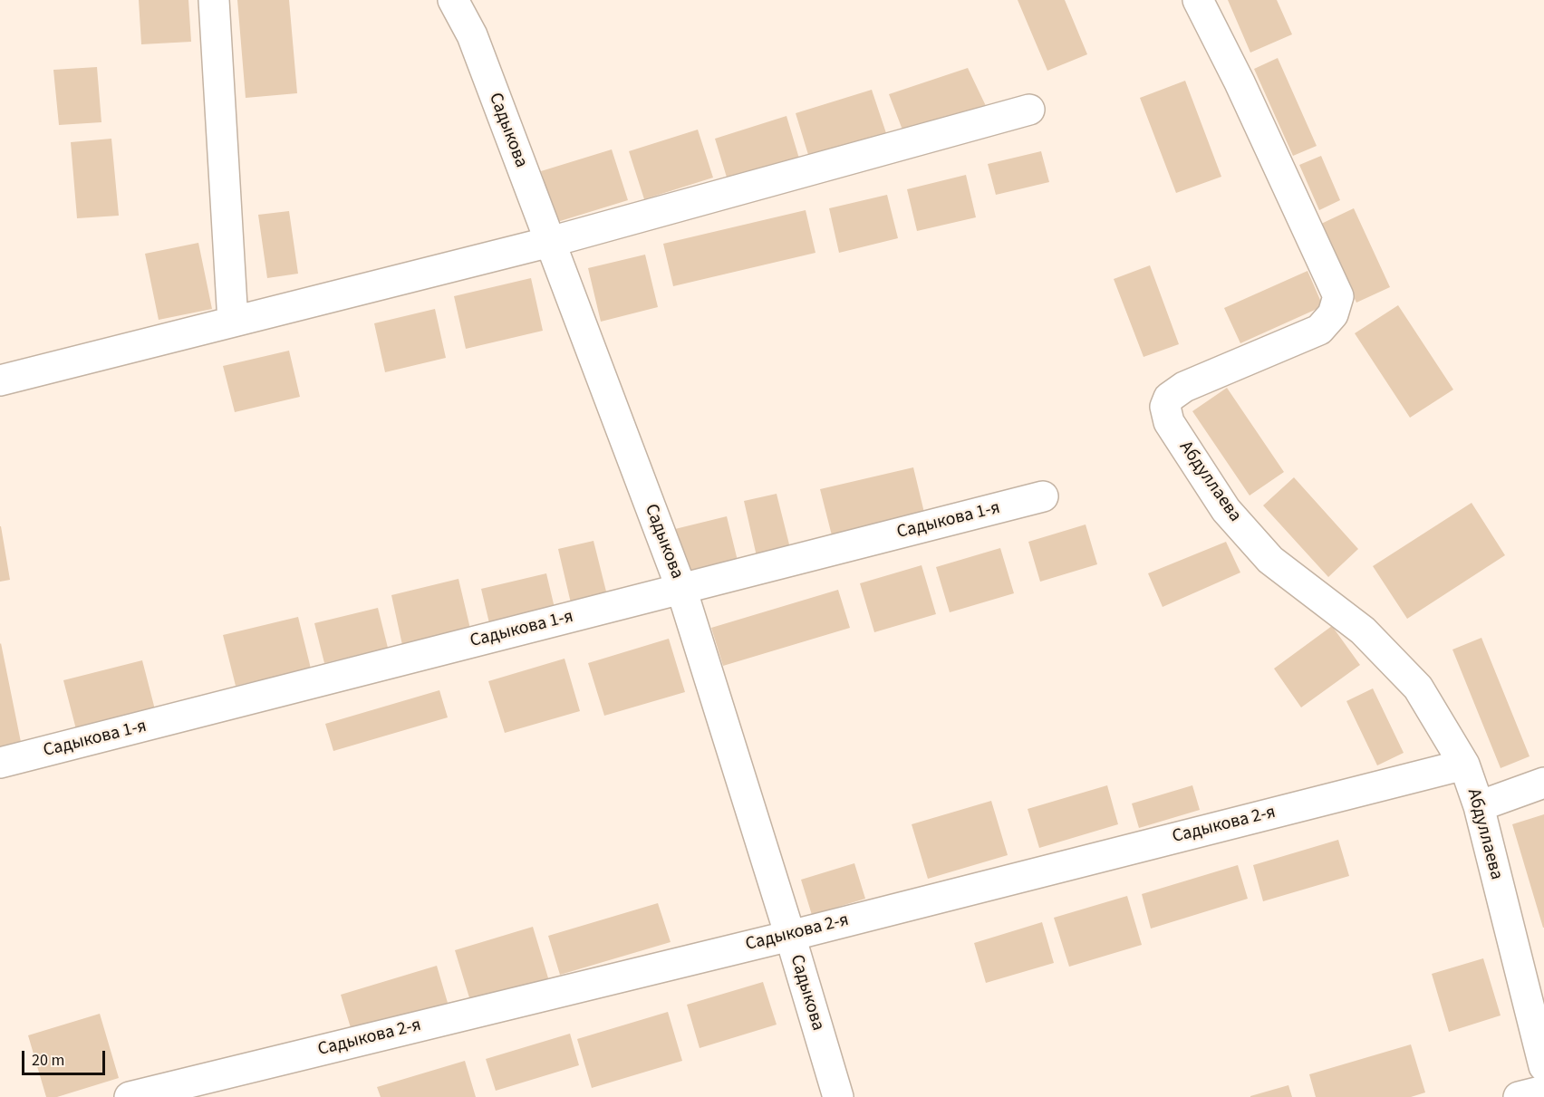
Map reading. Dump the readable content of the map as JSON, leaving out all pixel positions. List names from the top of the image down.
{
  "streets": {
    "street": [
      "Садыкова",
      "Абдуллаева",
      "Садыкова 1-я",
      "Садыкова 2-я"
    ]
  },
  "crossings": [
    ["Садыкова", "Садыкова 1-я"],
    ["Садыкова", "Садыкова 2-я"],
    ["Абдуллаева", "Садыкова 2-я"]
  ],
  "scale_bar": "20 m"
}
